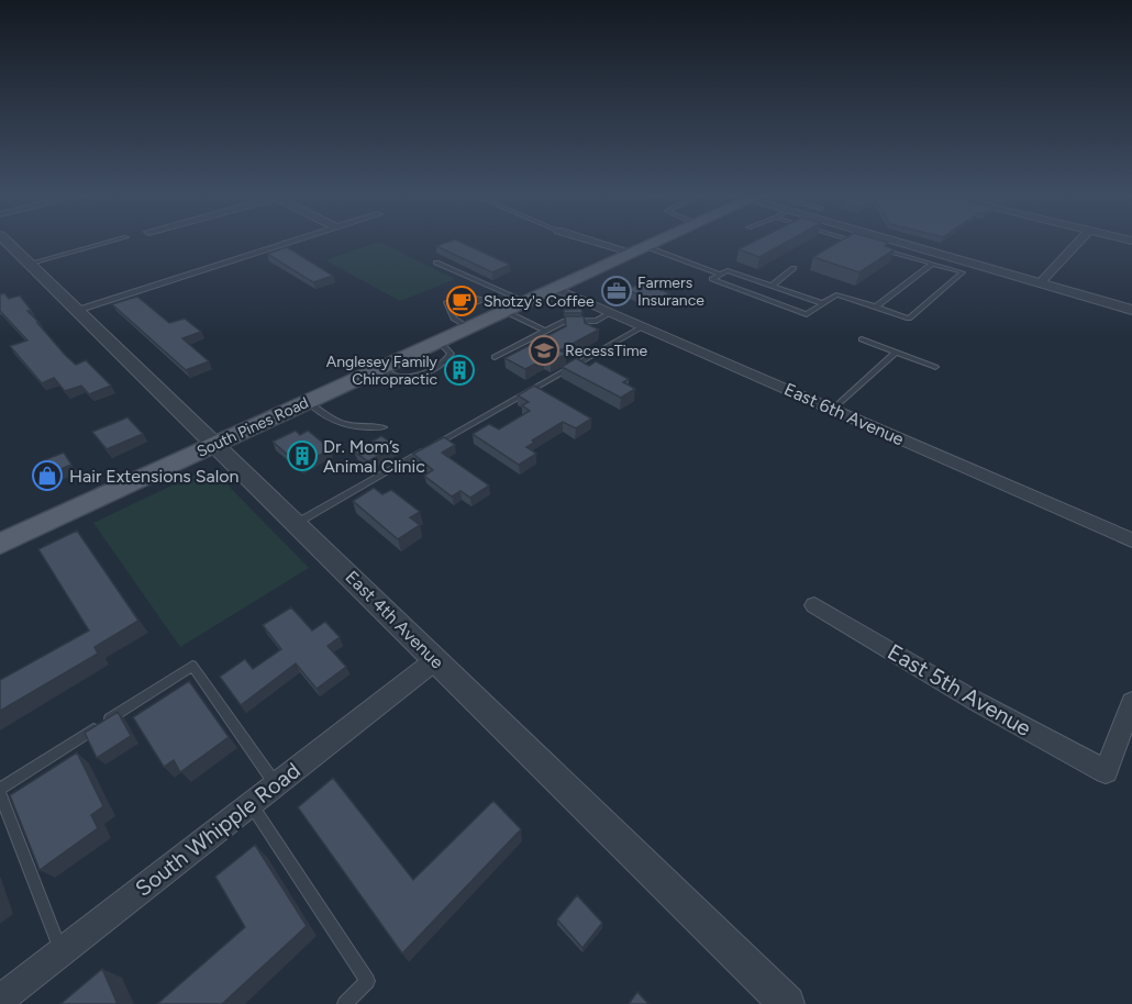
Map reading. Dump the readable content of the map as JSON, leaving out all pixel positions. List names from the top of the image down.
{
  "streets": {
    "main road": ["South Pines Road"],
    "street": [
      "East 6th Avenue",
      "East 4th Avenue",
      "East 5th Avenue",
      "South Whipple Road"
    ]
  },
  "crossings": [
    ["East 6th Avenue", "South Pines Road"],
    ["South Pines Road", "East 4th Avenue"],
    ["East 4th Avenue", "South Whipple Road"]
  ],
  "places": {
    "office": ["Farmers Insurance"],
    "cafe": ["Shotzy's Coffee"],
    "school or university": ["RecessTime"],
    "building": ["Anglesey Family Chiropractic", "Dr. Mom’s Animal Clinic"],
    "shop": ["Hair Extensions Salon"]
  }
}
